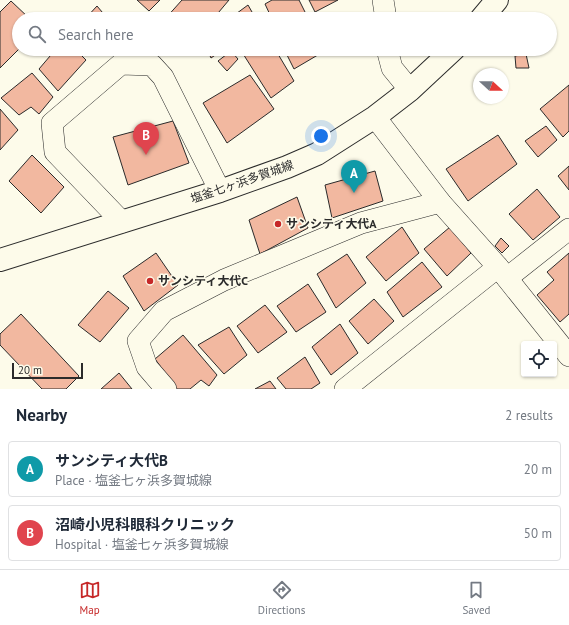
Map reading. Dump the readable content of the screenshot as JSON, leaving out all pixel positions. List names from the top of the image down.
{
  "streets": {
    "main road": ["塩釜七ヶ浜多賀城線"]
  },
  "places": ["サンシティ大代A", "サンシティ大代C"],
  "scale_bar": "20 m",
  "north": "right",
  "page": {
    "search": "Search here",
    "pins": ["B", "A"],
    "scale": "20 m",
    "heading": ["Nearby", "2 results"],
    "list": [
      {
        "mark": "A",
        "name": "サンシティ大代B",
        "note": "Place · 塩釜七ヶ浜多賀城線",
        "value": "20 m"
      },
      {
        "mark": "B",
        "name": "沼崎小児科眼科クリニック",
        "note": "Hospital · 塩釜七ヶ浜多賀城線",
        "value": "50 m"
      }
    ],
    "nav": ["Map", "Directions", "Saved"]
  }
}
